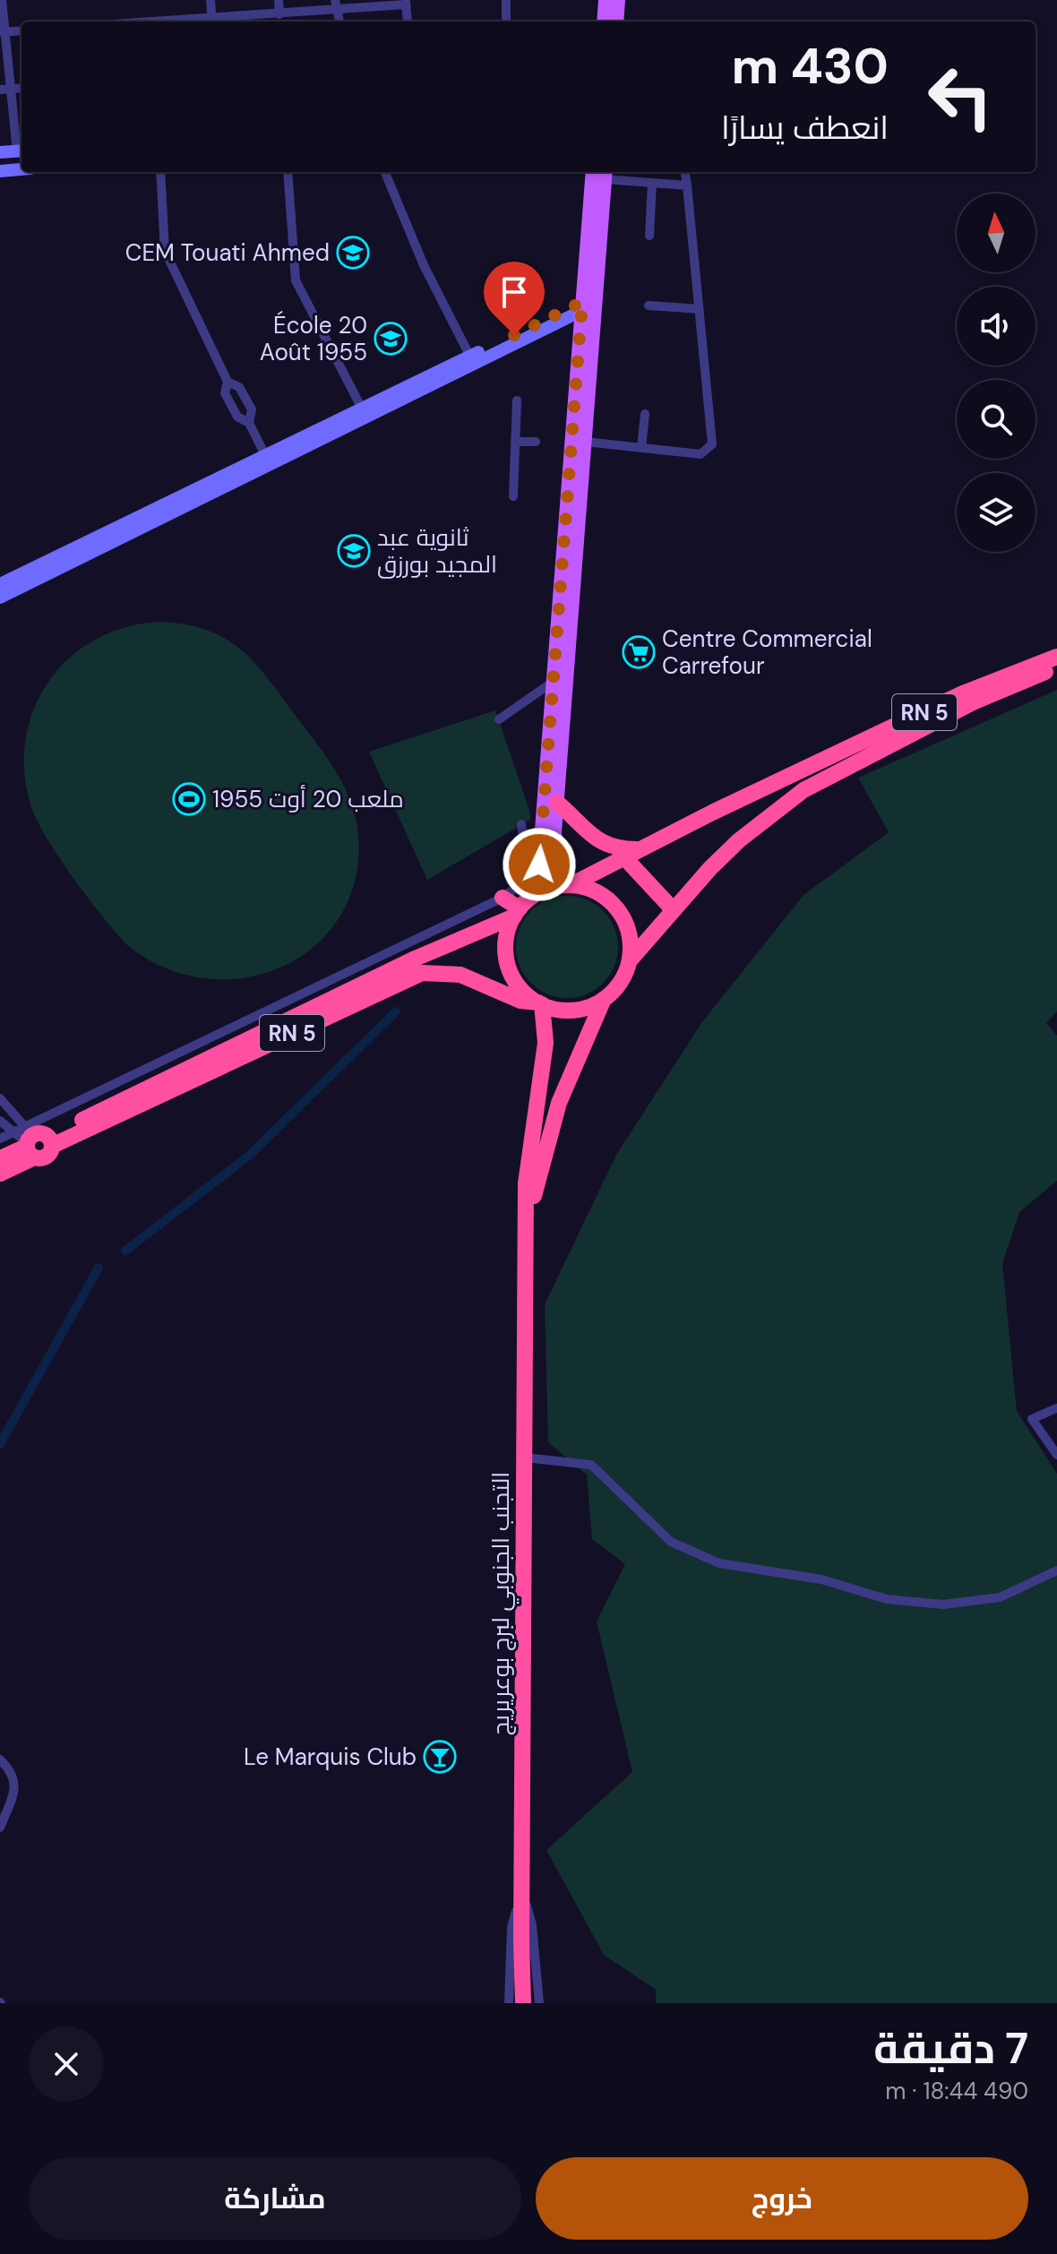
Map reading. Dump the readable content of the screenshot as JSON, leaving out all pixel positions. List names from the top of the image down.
{
  "streets": {
    "highway": ["RN 5", "التجنب الجنوبي لبرج بوعريريج"]
  },
  "crossings": [
    ["RN 5", "التجنب الجنوبي لبرج بوعريريج"]
  ],
  "places": {
    "school or university": ["CEM Touati Ahmed", "École 20 Août 1955", "ثانوية عبد المجيد بورزق"],
    "supermarket": ["Centre Commercial Carrefour"],
    "sports": ["ملعب 20 أوت 1955"],
    "bar": ["Le Marquis Club"]
  },
  "north": "top",
  "page": {
    "turn": ["430 m", "انعطف يسارًا"],
    "heading": ["7 دقيقة", "490 m · 18:44"],
    "buttons": ["خروج", "مشاركة"]
  }
}
